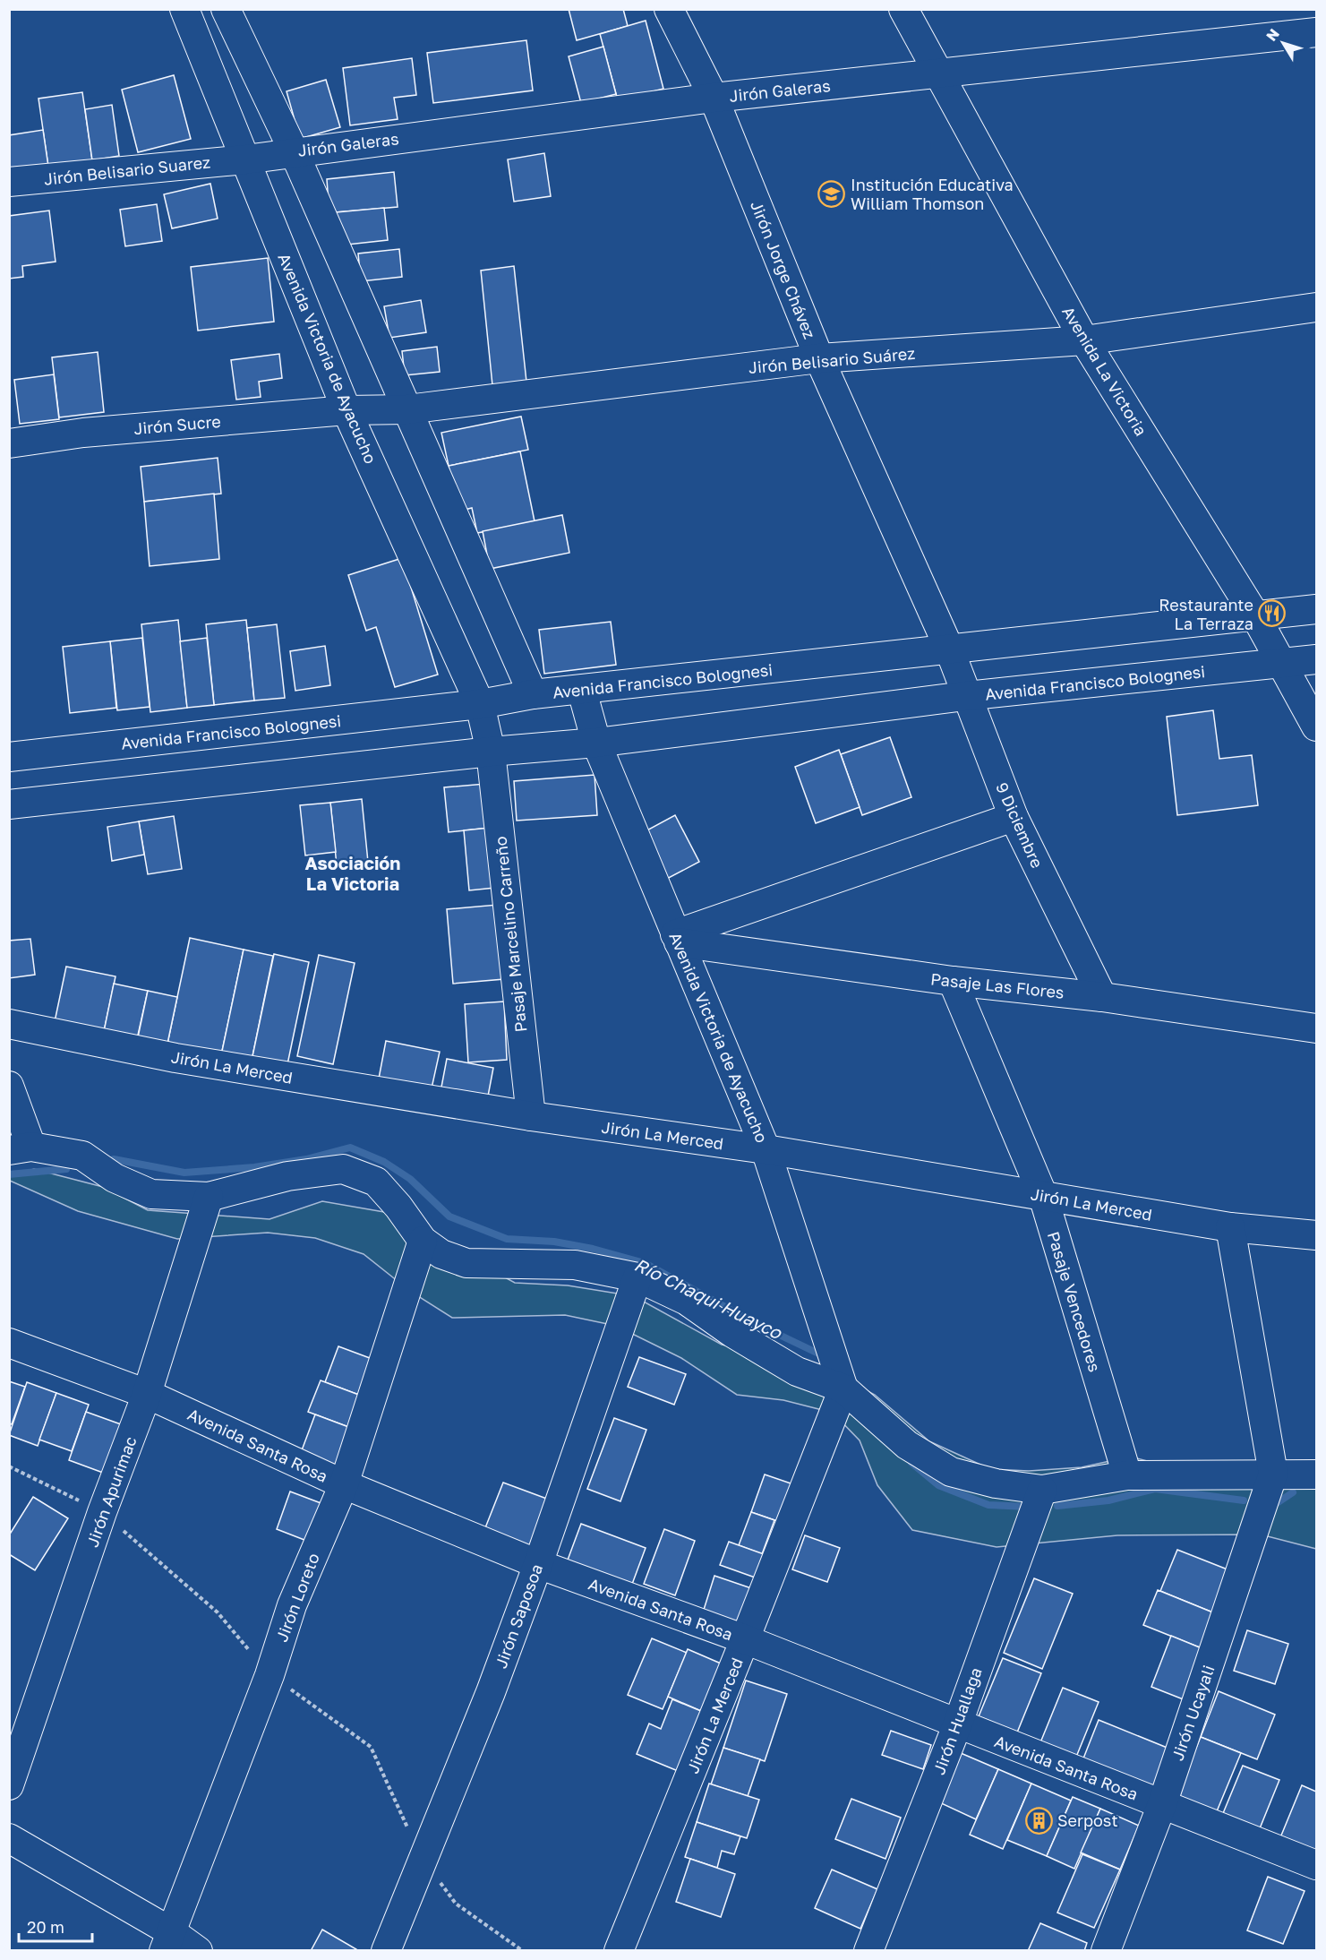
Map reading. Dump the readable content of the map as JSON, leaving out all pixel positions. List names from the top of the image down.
{
  "streets": {
    "street": [
      "Jirón Galeras",
      "Jirón Belisario Suarez",
      "Jirón Jorge Chávez",
      "Avenida Victoria de Ayacucho",
      "Jirón Belisario Suárez",
      "Avenida La Victoria",
      "Jirón Sucre",
      "Avenida Francisco Bolognesi",
      "9 Diciembre",
      "Pasaje Marcelino Carreño",
      "Pasaje Las Flores",
      "Jirón La Merced",
      "Pasaje Vencedores",
      "Avenida Santa Rosa",
      "Jirón Apurimac",
      "Jirón Loreto",
      "Jirón Saposoa",
      "Jirón Ucayali",
      "Jirón Huallaga"
    ]
  },
  "crossings": [
    ["Jirón Galeras", "Jirón Belisario Suarez"],
    ["Jirón Galeras", "Jirón Jorge Chávez"],
    ["Jirón Galeras", "Avenida Victoria de Ayacucho"],
    ["Jirón Galeras", "Avenida La Victoria"],
    ["Jirón Belisario Suarez", "Avenida Victoria de Ayacucho"],
    ["Jirón Jorge Chávez", "Jirón Belisario Suárez"],
    ["Jirón Jorge Chávez", "Avenida Francisco Bolognesi"],
    ["Jirón Jorge Chávez", "9 Diciembre"],
    ["Avenida Victoria de Ayacucho", "Jirón Belisario Suárez"],
    ["Avenida Victoria de Ayacucho", "Jirón Sucre"],
    ["Avenida Victoria de Ayacucho", "Avenida Francisco Bolognesi"],
    ["Avenida Victoria de Ayacucho", "Pasaje Marcelino Carreño"],
    ["Avenida Victoria de Ayacucho", "Pasaje Las Flores"],
    ["Avenida Victoria de Ayacucho", "Jirón La Merced"],
    ["Jirón Belisario Suárez", "Avenida La Victoria"],
    ["Jirón Belisario Suárez", "Jirón Sucre"],
    ["Avenida La Victoria", "Avenida Francisco Bolognesi"],
    ["Avenida Francisco Bolognesi", "9 Diciembre"],
    ["Avenida Francisco Bolognesi", "Pasaje Marcelino Carreño"],
    ["9 Diciembre", "Pasaje Las Flores"],
    ["Pasaje Marcelino Carreño", "Jirón La Merced"],
    ["Pasaje Las Flores", "Pasaje Vencedores"],
    ["Jirón La Merced", "Pasaje Vencedores"],
    ["Jirón La Merced", "Avenida Santa Rosa"],
    ["Avenida Santa Rosa", "Jirón Apurimac"],
    ["Avenida Santa Rosa", "Jirón Loreto"],
    ["Avenida Santa Rosa", "Jirón Saposoa"],
    ["Avenida Santa Rosa", "Jirón Ucayali"],
    ["Avenida Santa Rosa", "Jirón Huallaga"]
  ],
  "districts": ["Asociación La Victoria"],
  "water": ["Río Chaqui Huayco"],
  "places": {
    "school or university": ["Institución Educativa William Thomson"],
    "restaurant": ["Restaurante La Terraza"],
    "building": ["Serpost"]
  },
  "scale_bar": "20 m",
  "north": "top left"
}
